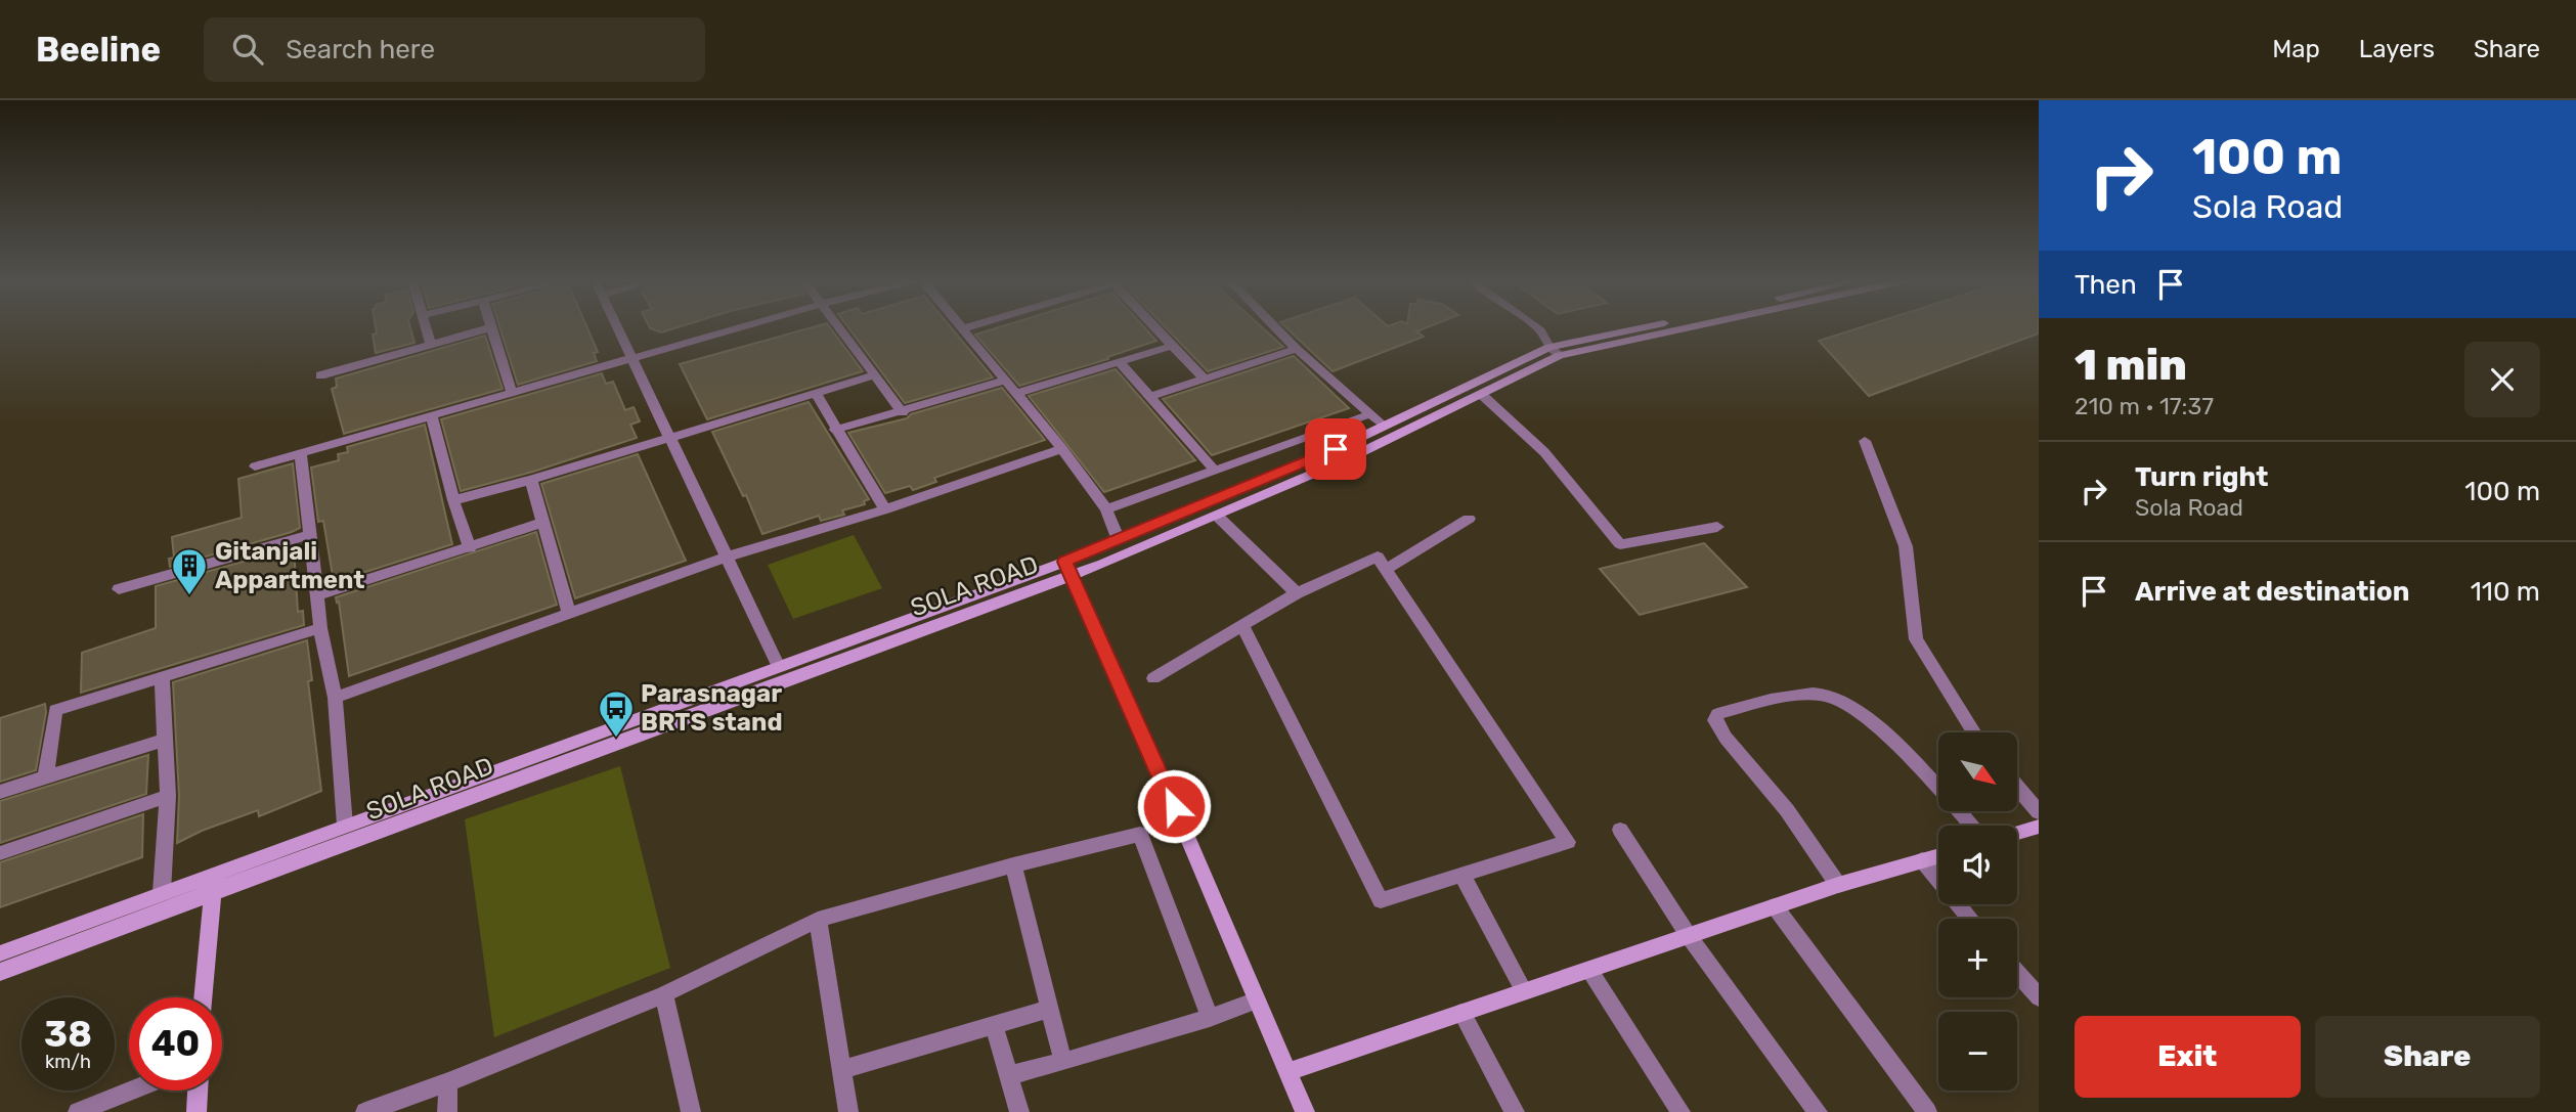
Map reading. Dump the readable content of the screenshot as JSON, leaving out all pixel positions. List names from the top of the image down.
{
  "streets": {
    "main road": ["SOLA ROAD"]
  },
  "places": {
    "building": ["Gitanjali Appartment"],
    "bus stop": ["Parasnagar BRTS stand"]
  },
  "north": "bottom right",
  "page": {
    "header": "Beeline",
    "search": "Search here",
    "nav": ["Map", "Layers", "Share"],
    "turn": ["100 m", "Sola Road"],
    "then": "Then",
    "heading": ["1 min", "210 m · 17:37"],
    "list": [
      {
        "name": "Turn right",
        "note": "Sola Road",
        "value": "100 m"
      },
      {
        "name": "Arrive at destination",
        "value": "110 m"
      }
    ],
    "map_buttons": ["+", "−"],
    "speed": "38 km/h",
    "limit": "40",
    "buttons": ["Exit", "Share"]
  }
}
